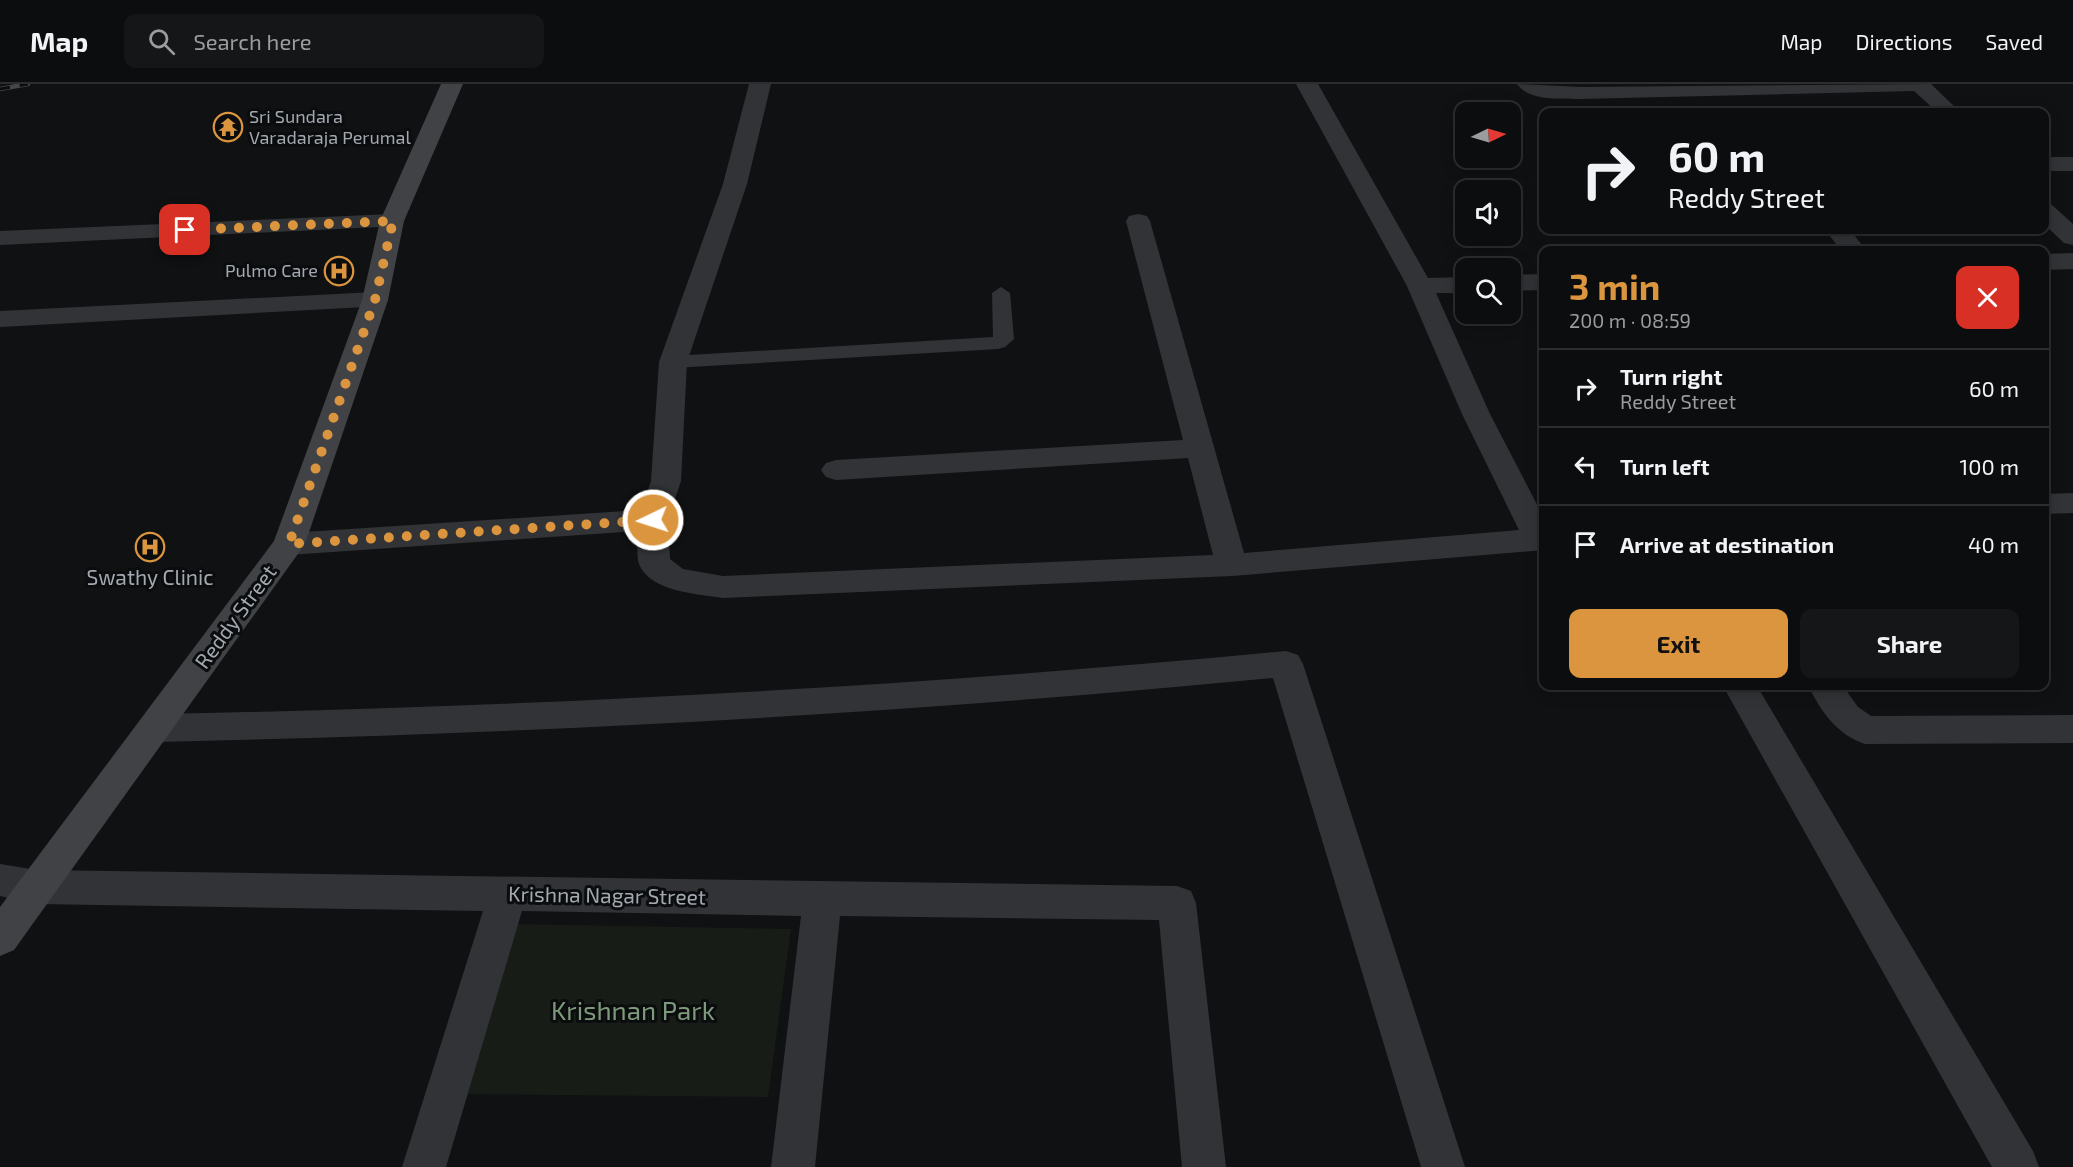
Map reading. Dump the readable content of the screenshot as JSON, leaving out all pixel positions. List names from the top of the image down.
{
  "streets": {
    "main road": ["Reddy Street"],
    "street": ["Krishna Nagar Street"]
  },
  "crossings": [
    ["Reddy Street", "Krishna Nagar Street"]
  ],
  "parks": ["Krishnan Park"],
  "places": {
    "temple": ["Sri Sundara Varadaraja Perumal"],
    "hospital": ["Pulmo Care", "Swathy Clinic"]
  },
  "north": "right",
  "page": {
    "header": "Map",
    "search": "Search here",
    "nav": ["Map", "Directions", "Saved"],
    "turn": ["60 m", "Reddy Street"],
    "heading": ["3 min", "200 m · 08:59"],
    "list": [
      {
        "name": "Turn right",
        "note": "Reddy Street",
        "value": "60 m"
      },
      {
        "name": "Turn left",
        "value": "100 m"
      },
      {
        "name": "Arrive at destination",
        "value": "40 m"
      }
    ],
    "buttons": ["Exit", "Share"]
  }
}
